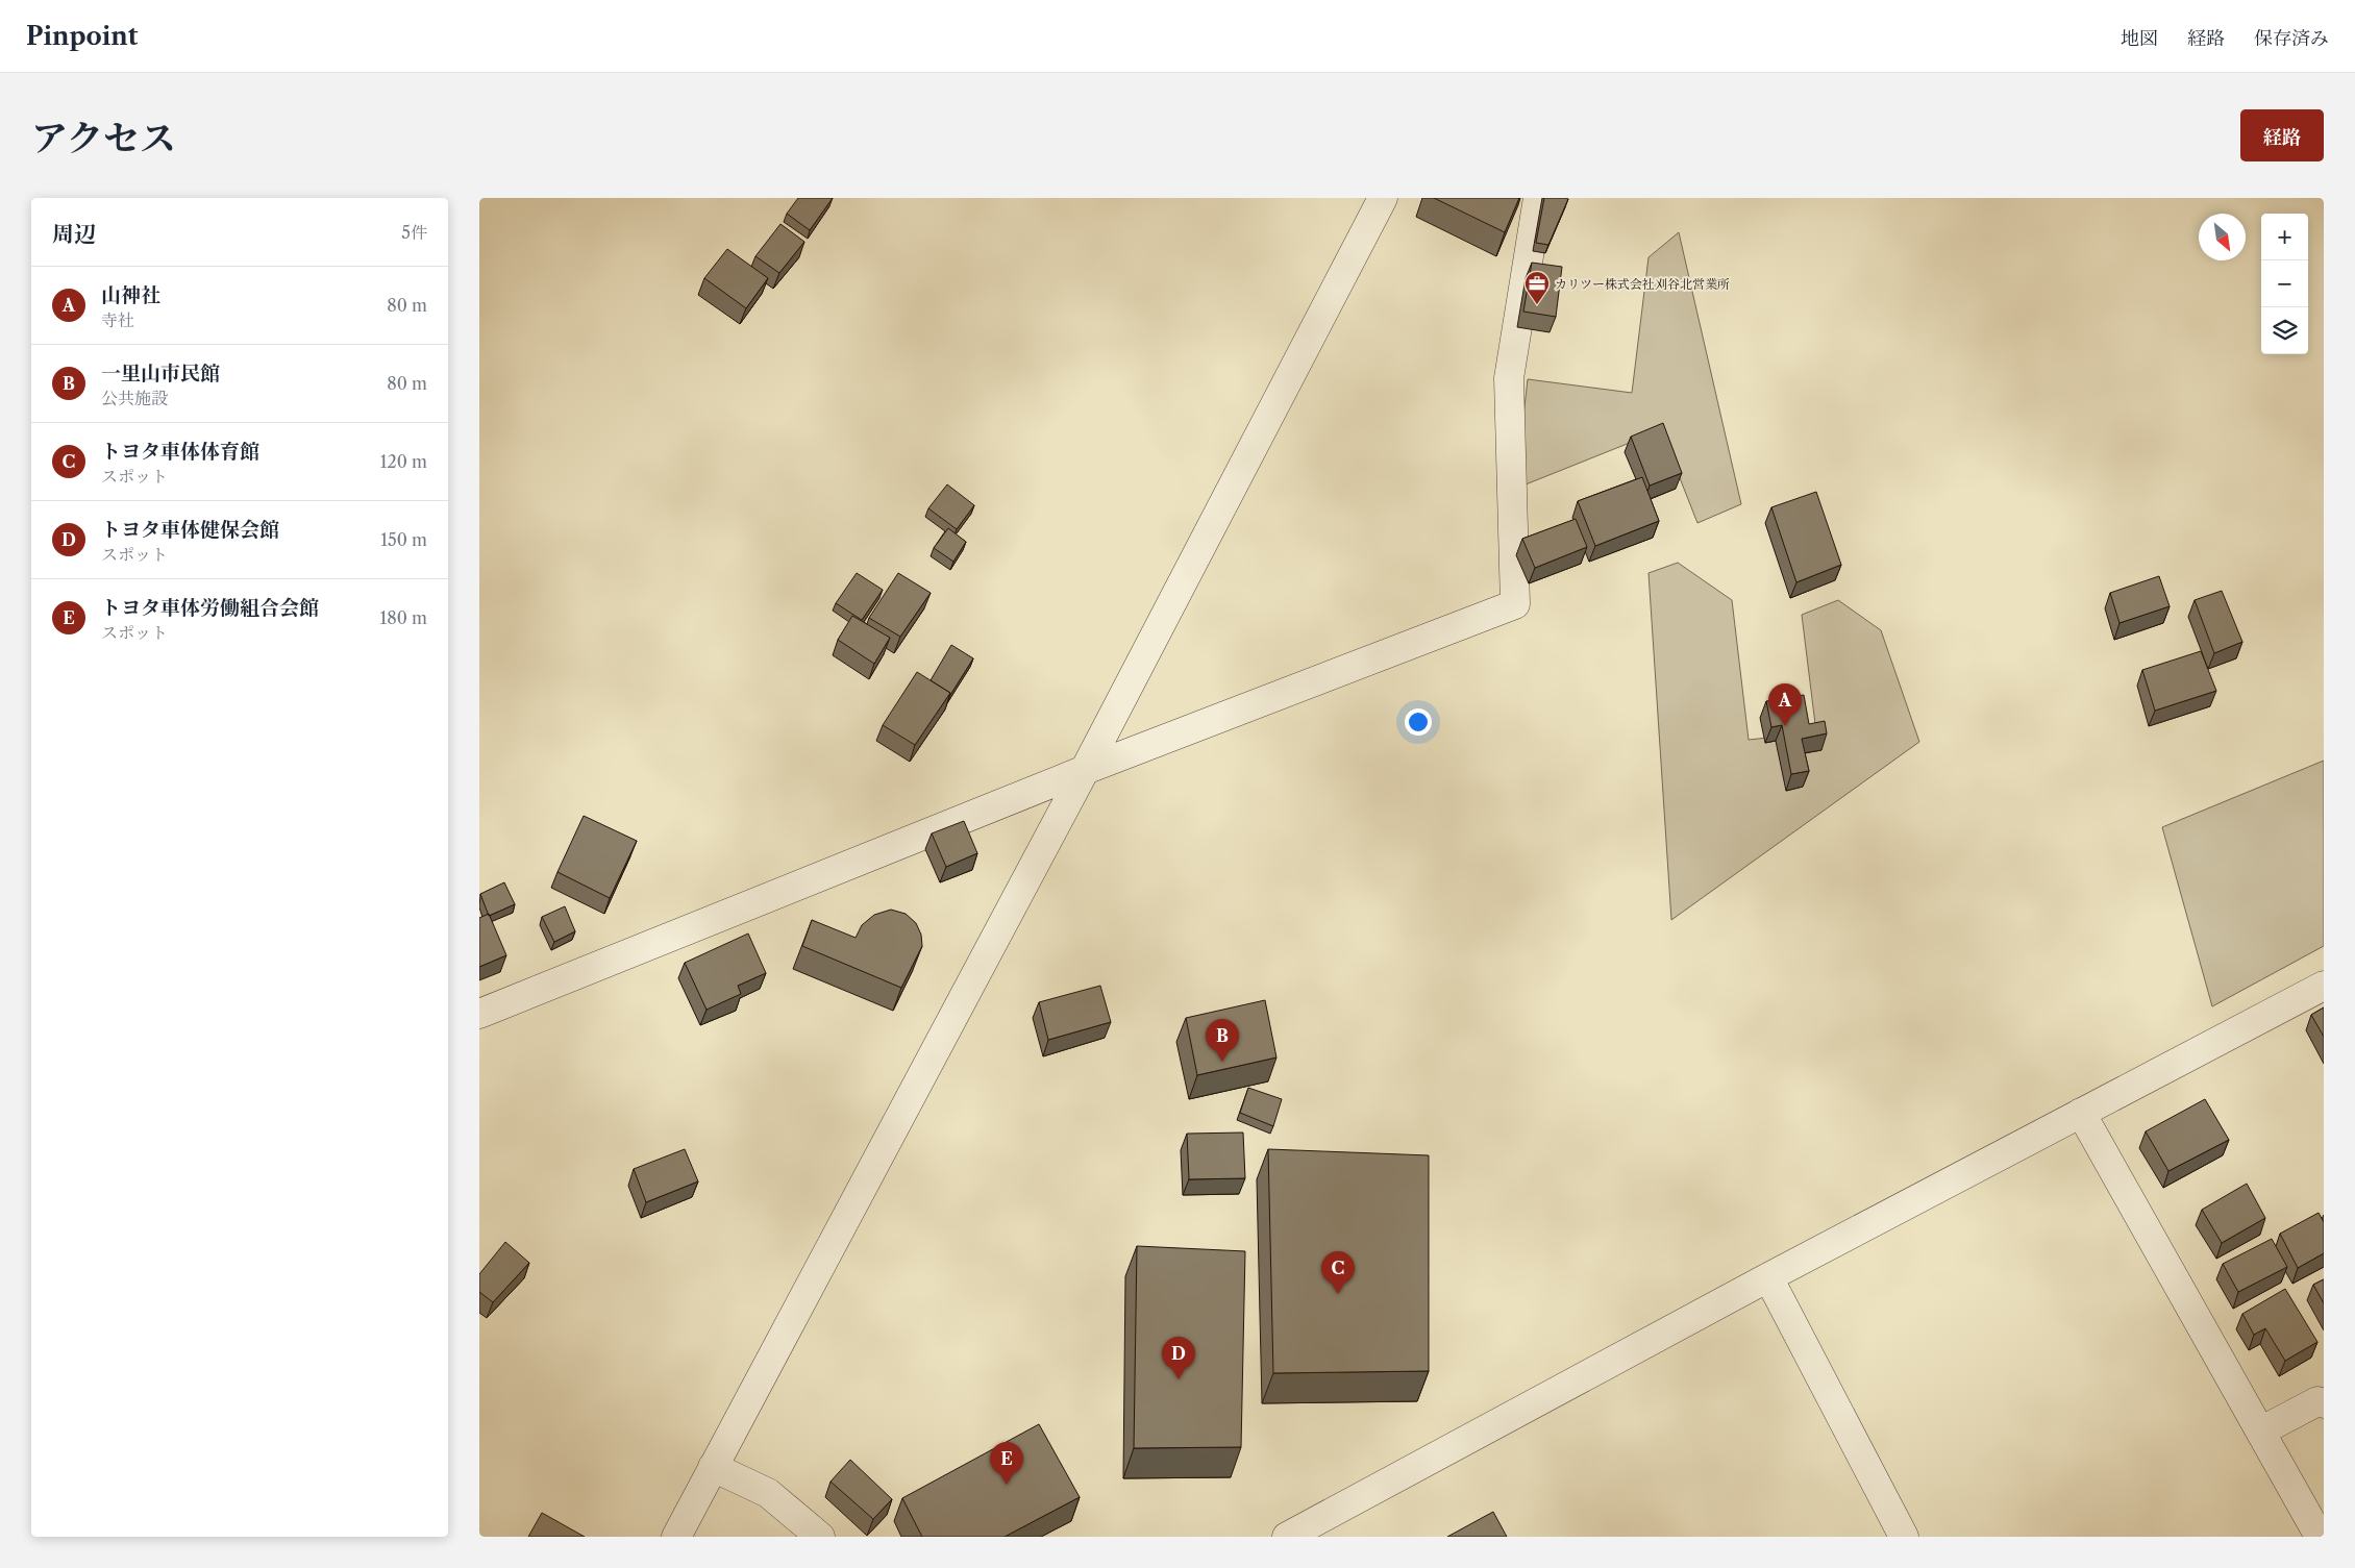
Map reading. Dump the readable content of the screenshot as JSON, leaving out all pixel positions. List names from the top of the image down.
{
  "places": {
    "office": ["カリツー株式会社刈谷北営業所"]
  },
  "north": "bottom right",
  "page": {
    "header": "Pinpoint",
    "nav": ["地図", "経路", "保存済み"],
    "title": "アクセス",
    "buttons": "経路",
    "heading": ["周辺", "5件"],
    "map_buttons": ["+", "−"],
    "list": [
      {
        "mark": "A",
        "name": "山神社",
        "note": "寺社",
        "value": "80 m"
      },
      {
        "mark": "B",
        "name": "一里山市民館",
        "note": "公共施設",
        "value": "80 m"
      },
      {
        "mark": "C",
        "name": "トヨタ車体体育館",
        "note": "スポット",
        "value": "120 m"
      },
      {
        "mark": "D",
        "name": "トヨタ車体健保会館",
        "note": "スポット",
        "value": "150 m"
      },
      {
        "mark": "E",
        "name": "トヨタ車体労働組合会館",
        "note": "スポット",
        "value": "180 m"
      }
    ],
    "pins": [
      "A",
      "B",
      "C",
      "D",
      "E"
    ]
  }
}
